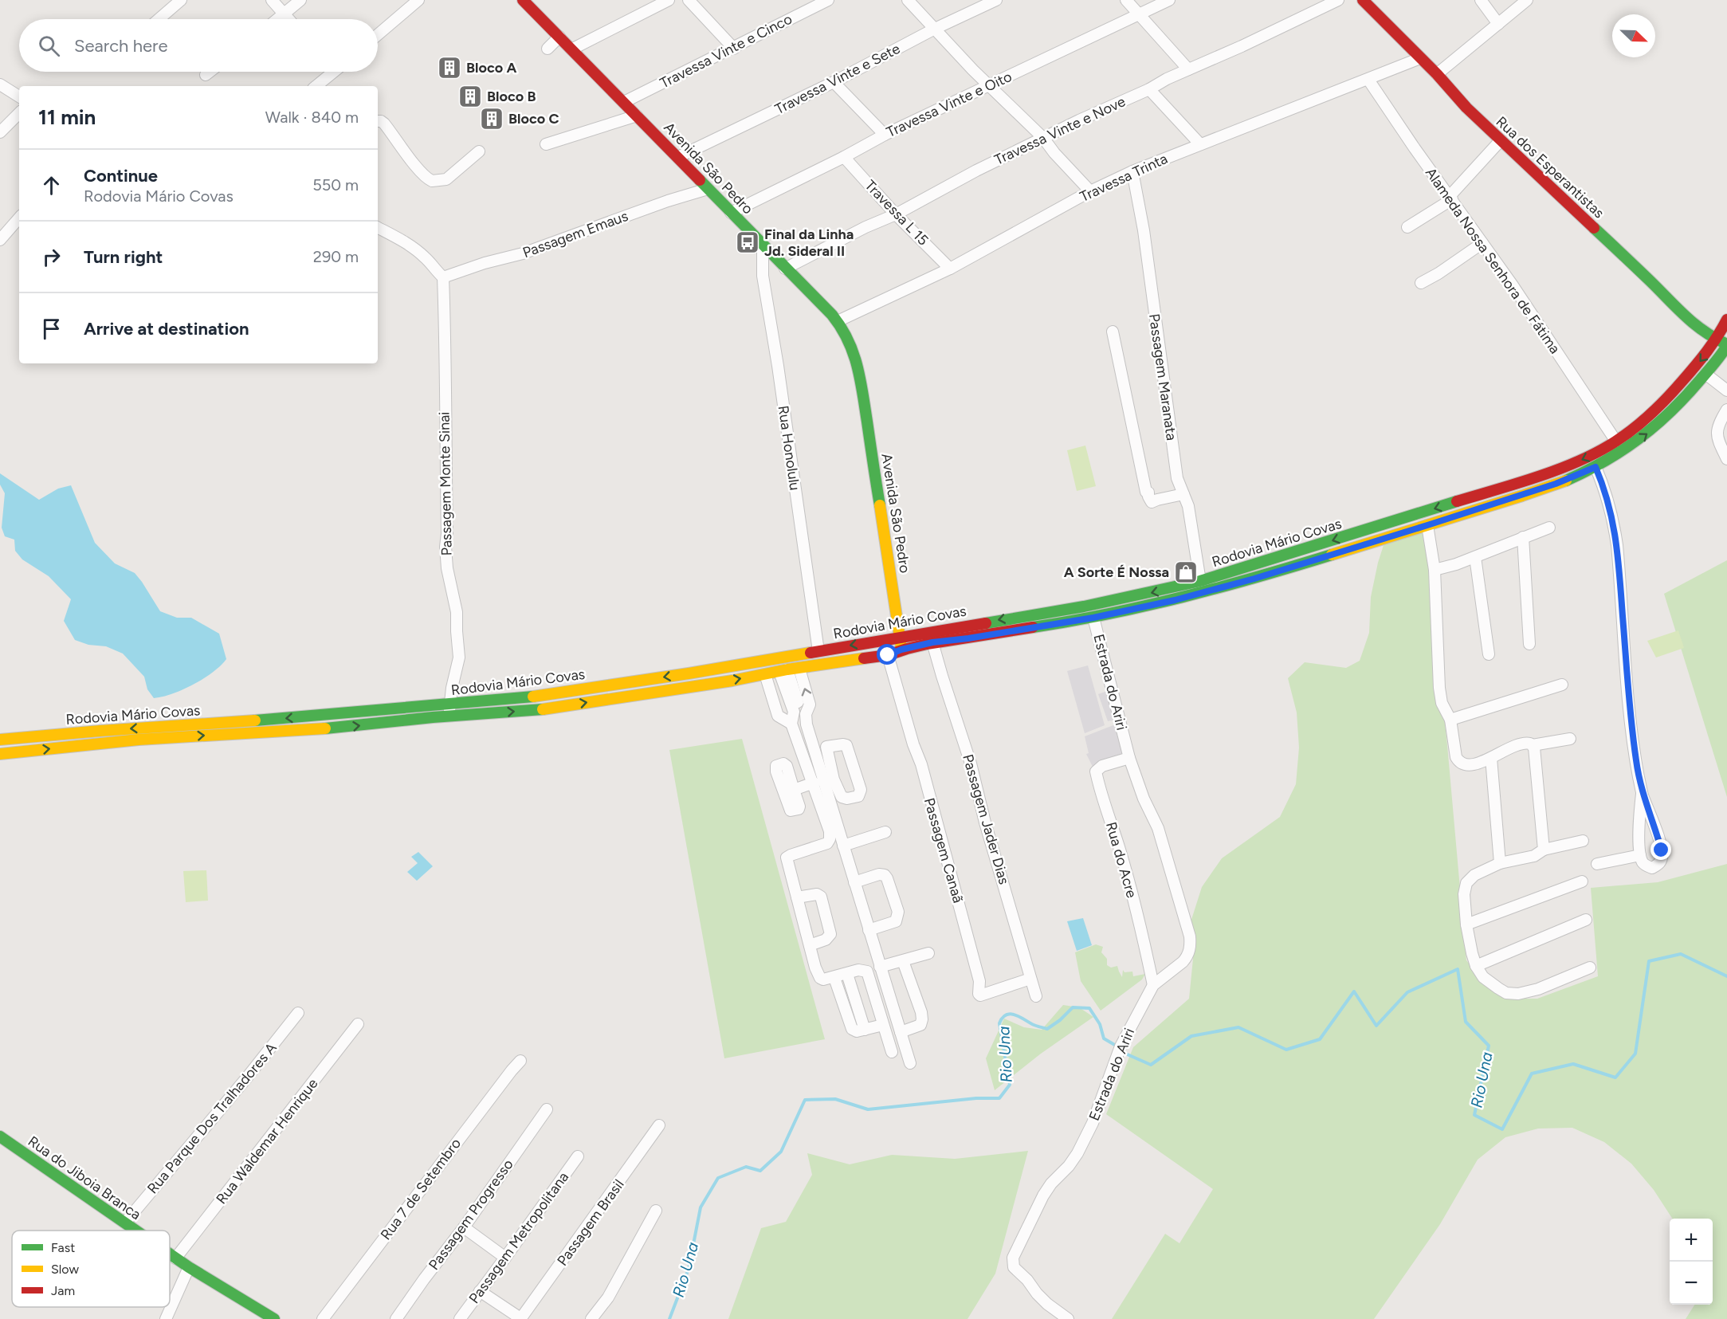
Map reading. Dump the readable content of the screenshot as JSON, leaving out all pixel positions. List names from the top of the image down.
{
  "streets": {
    "main road": [
      "Rua dos Esperantistas",
      "Avenida São Pedro",
      "Rodovia Mário Covas",
      "Rua do Jiboia Branca"
    ],
    "street": [
      "Travessa Vinte e Cinco",
      "Travessa Vinte e Sete",
      "Travessa Vinte e Oito",
      "Travessa Vinte e Nove",
      "Travessa Trinta",
      "Travessa L 15",
      "Passagem Emaus",
      "Alameda Nossa Senhora de Fátima",
      "Passagem Maranata",
      "Rua Honolulu",
      "Passagem Monte Sinai",
      "Estrada do Ariri",
      "Passagem Jader Dias",
      "Passagem Canaã",
      "Rua do Acre",
      "Rua Parque Dos Tralhadores A",
      "Rua Waldemar Henrique",
      "Rua 7 de Setembro",
      "Passagem Progresso",
      "Passagem Brasil",
      "Passagem Metropolitana"
    ]
  },
  "crossings": [
    ["Travessa Vinte e Cinco", "Avenida São Pedro"],
    ["Travessa Vinte e Sete", "Avenida São Pedro"],
    ["Travessa Vinte e Oito", "Avenida São Pedro"],
    ["Travessa Vinte e Oito", "Travessa L 15"],
    ["Travessa Vinte e Nove", "Avenida São Pedro"],
    ["Travessa Vinte e Nove", "Travessa L 15"],
    ["Rua dos Esperantistas", "Travessa Trinta"],
    ["Rua dos Esperantistas", "Rodovia Mário Covas"],
    ["Avenida São Pedro", "Travessa Trinta"],
    ["Avenida São Pedro", "Passagem Emaus"],
    ["Avenida São Pedro", "Rua Honolulu"],
    ["Avenida São Pedro", "Rodovia Mário Covas"],
    ["Travessa Trinta", "Travessa L 15"],
    ["Travessa Trinta", "Alameda Nossa Senhora de Fátima"],
    ["Travessa Trinta", "Passagem Maranata"],
    ["Passagem Emaus", "Passagem Monte Sinai"],
    ["Alameda Nossa Senhora de Fátima", "Rodovia Mário Covas"],
    ["Passagem Maranata", "Rodovia Mário Covas"],
    ["Rua Honolulu", "Rodovia Mário Covas"],
    ["Passagem Monte Sinai", "Rodovia Mário Covas"],
    ["Rodovia Mário Covas", "Estrada do Ariri"],
    ["Rodovia Mário Covas", "Passagem Jader Dias"],
    ["Rodovia Mário Covas", "Passagem Canaã"],
    ["Estrada do Ariri", "Rua do Acre"],
    ["Passagem Jader Dias", "Passagem Canaã"],
    ["Rua Parque Dos Tralhadores A", "Rua do Jiboia Branca"],
    ["Rua Waldemar Henrique", "Rua do Jiboia Branca"]
  ],
  "water": ["Rio Una"],
  "places": {
    "building": ["Bloco A", "Bloco B", "Bloco C"],
    "bus stop": ["Final da Linha Jd. Sideral II"],
    "shop": ["A Sorte É Nossa"]
  },
  "legend": ["Fast", "Slow", "Jam"],
  "north": "bottom right",
  "page": {
    "search": "Search here",
    "heading": ["11 min", "Walk · 840 m"],
    "list": [
      ["Continue", "Rodovia Mário Covas", "550 m"],
      ["Turn right", "290 m"],
      "Arrive at destination"
    ],
    "map_buttons": ["+", "−"]
  }
}
